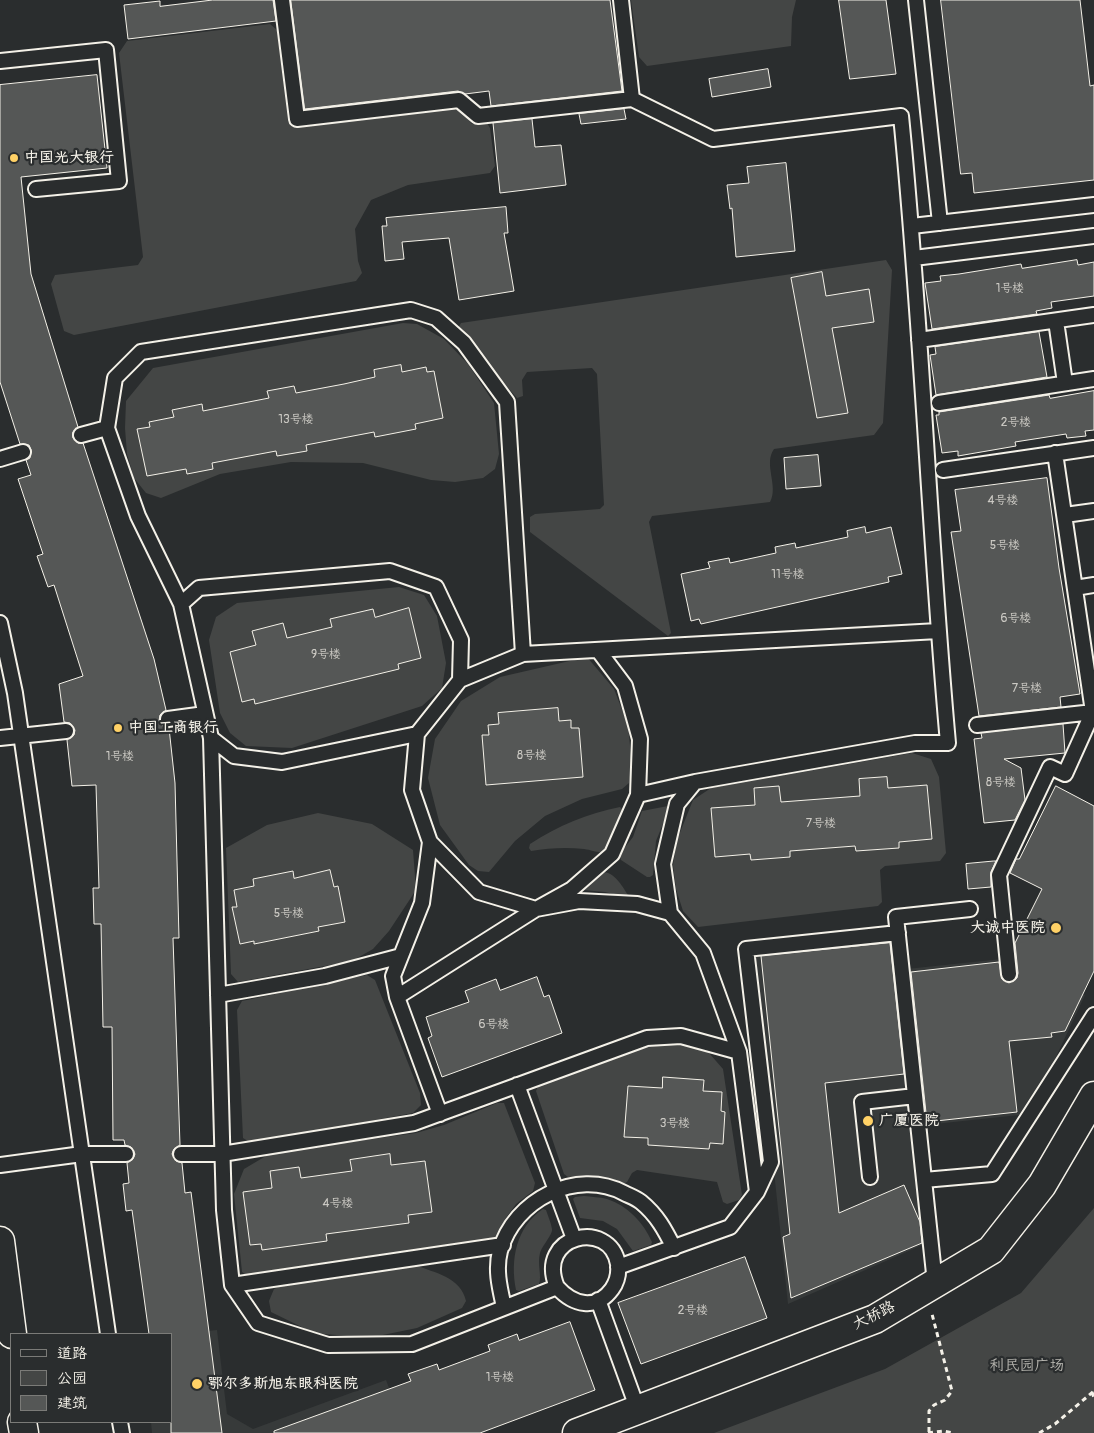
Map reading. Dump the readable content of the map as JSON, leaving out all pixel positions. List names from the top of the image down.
{
  "streets": {
    "main road": ["大桥路"]
  },
  "parks": ["利民园广场"],
  "places": [
    "中国光大银行",
    "中国工商银行",
    "大诚中医院",
    "广厦医院",
    "鄂尔多斯旭东眼科医院"
  ],
  "house_numbers": [
    "1号楼",
    "13号楼",
    "2号楼",
    "4号楼",
    "5号楼",
    "11号楼",
    "6号楼",
    "9号楼",
    "7号楼",
    "8号楼",
    "1号楼",
    "8号楼",
    "7号楼",
    "5号楼",
    "6号楼",
    "3号楼",
    "4号楼",
    "2号楼",
    "1号楼"
  ],
  "legend": ["道路", "公园", "建筑"]
}
